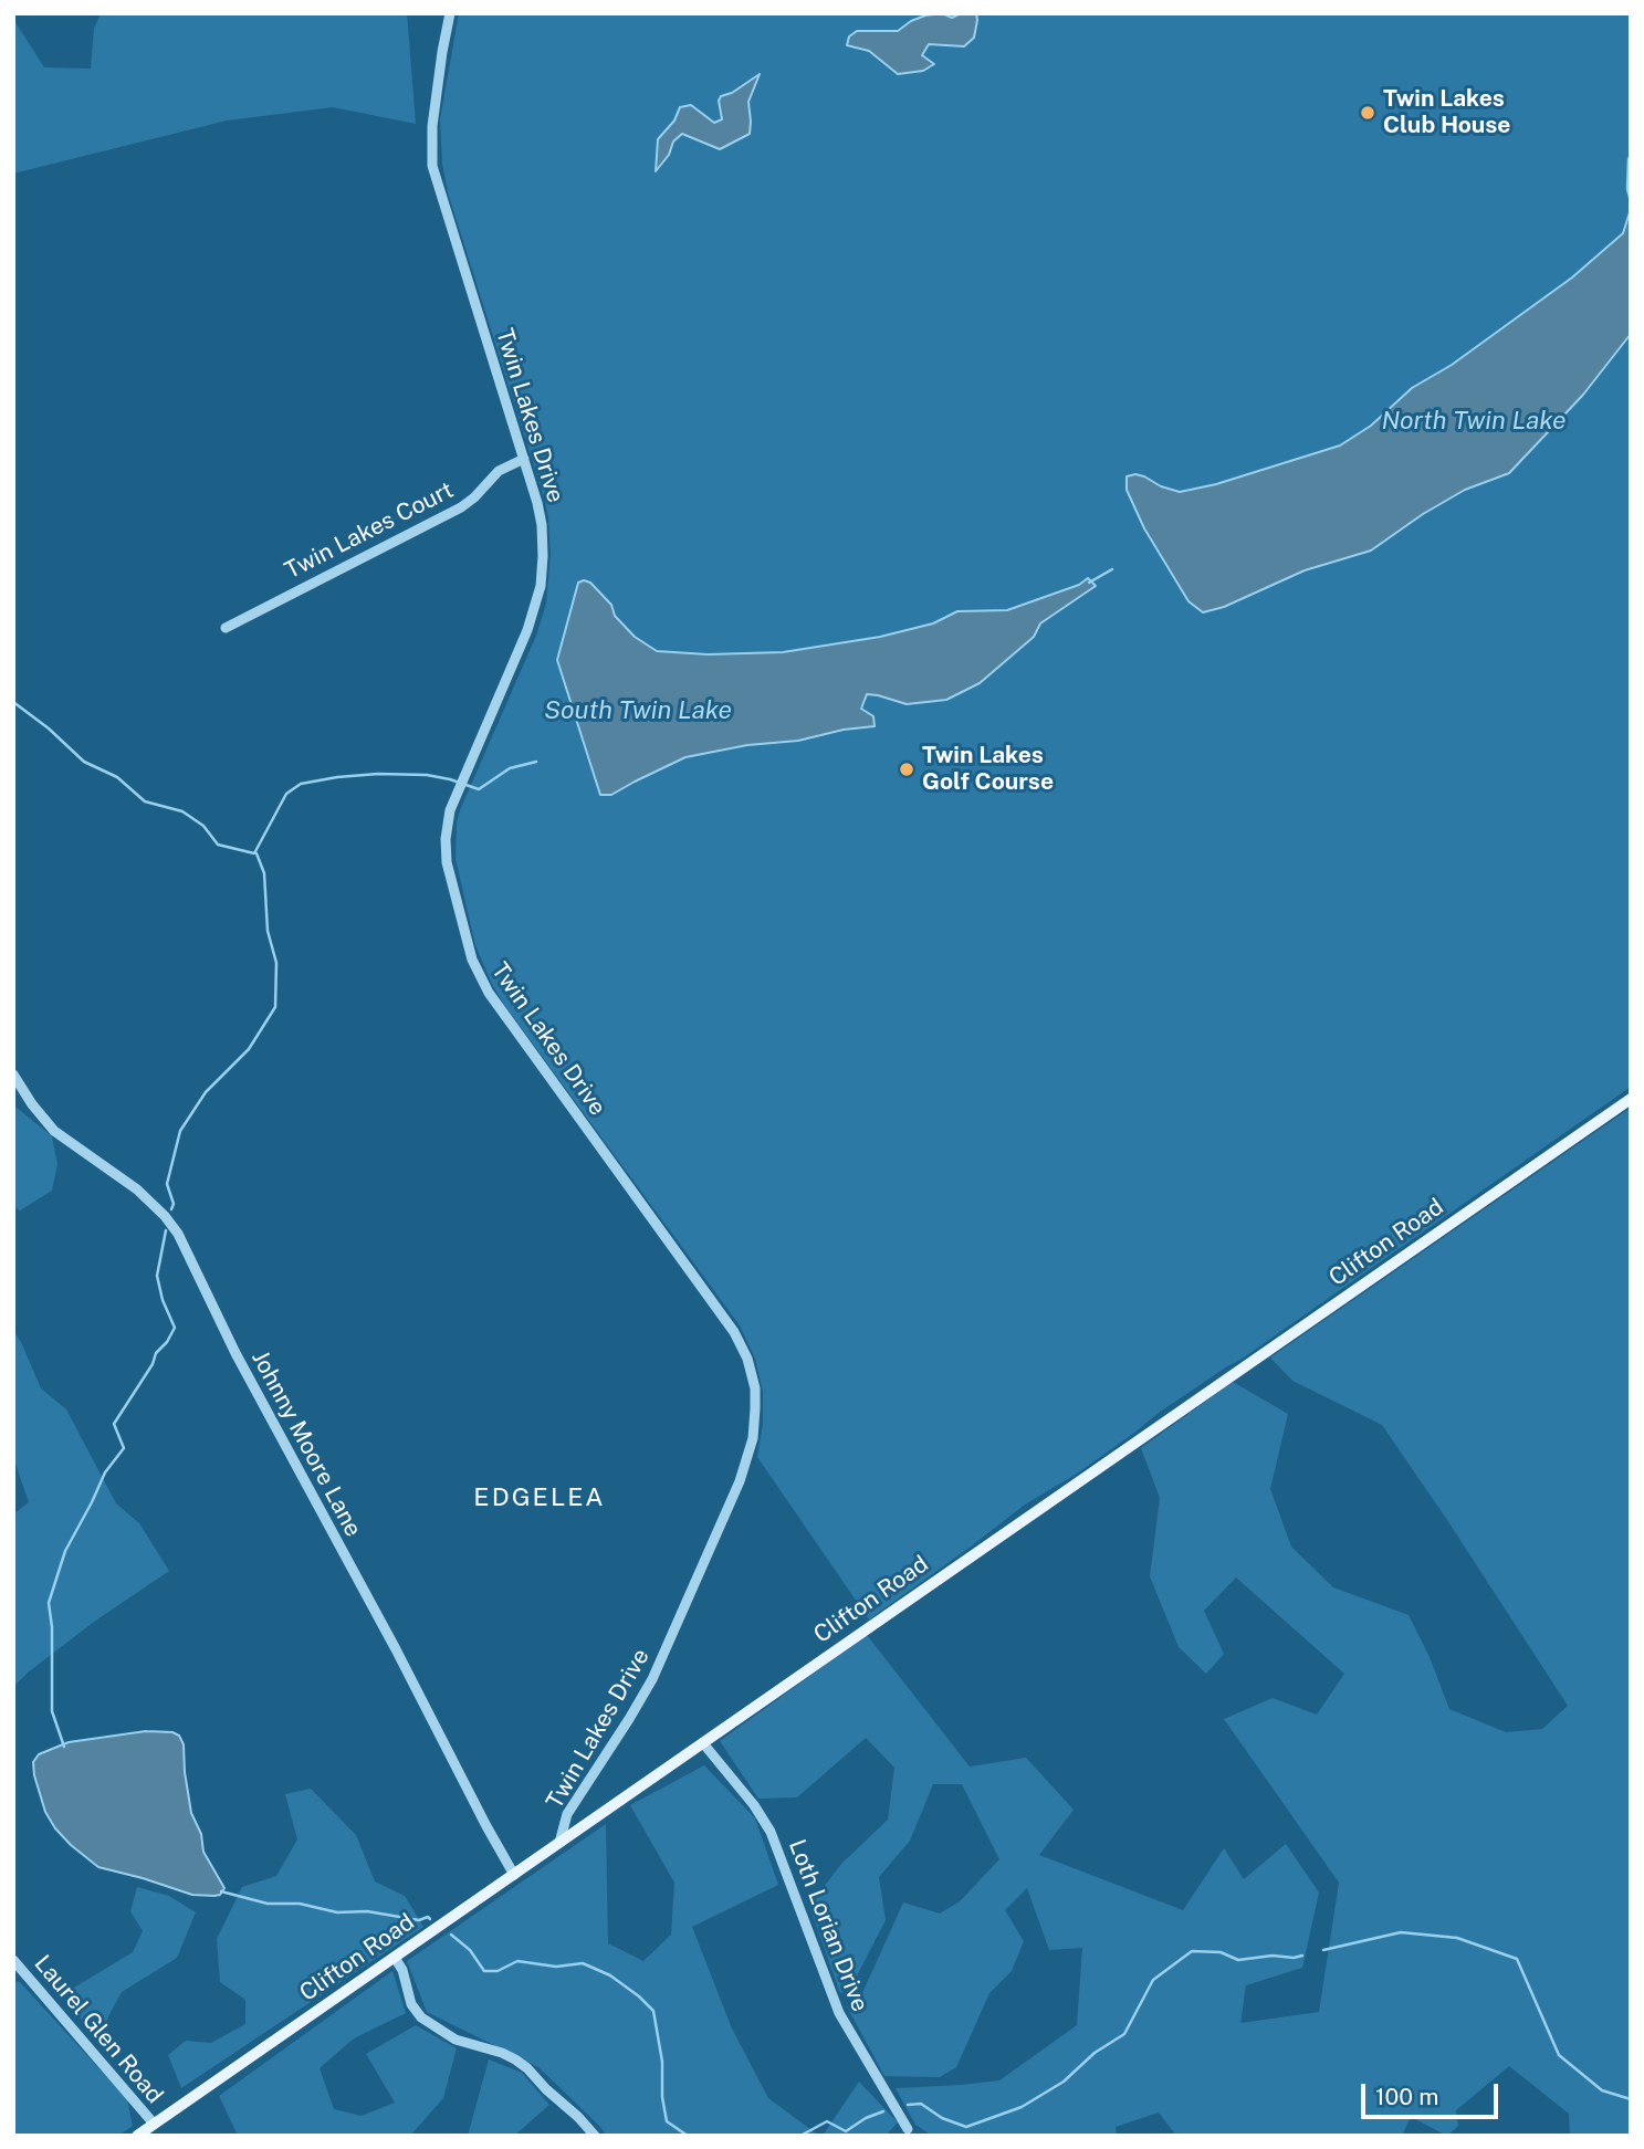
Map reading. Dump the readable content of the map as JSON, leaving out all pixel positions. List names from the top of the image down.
{
  "streets": {
    "main road": ["Clifton Road"],
    "street": [
      "Twin Lakes Drive",
      "Twin Lakes Court",
      "Johnny Moore Lane",
      "Loth Lorian Drive",
      "Laurel Glen Road"
    ]
  },
  "crossings": [
    ["Twin Lakes Drive", "Twin Lakes Court"],
    ["Twin Lakes Drive", "Clifton Road"],
    ["Clifton Road", "Johnny Moore Lane"],
    ["Clifton Road", "Loth Lorian Drive"],
    ["Clifton Road", "Laurel Glen Road"]
  ],
  "districts": ["EDGELEA"],
  "water": ["North Twin Lake", "South Twin Lake"],
  "places": ["Twin Lakes Club House", "Twin Lakes Golf Course"],
  "scale_bar": "100 m"
}
